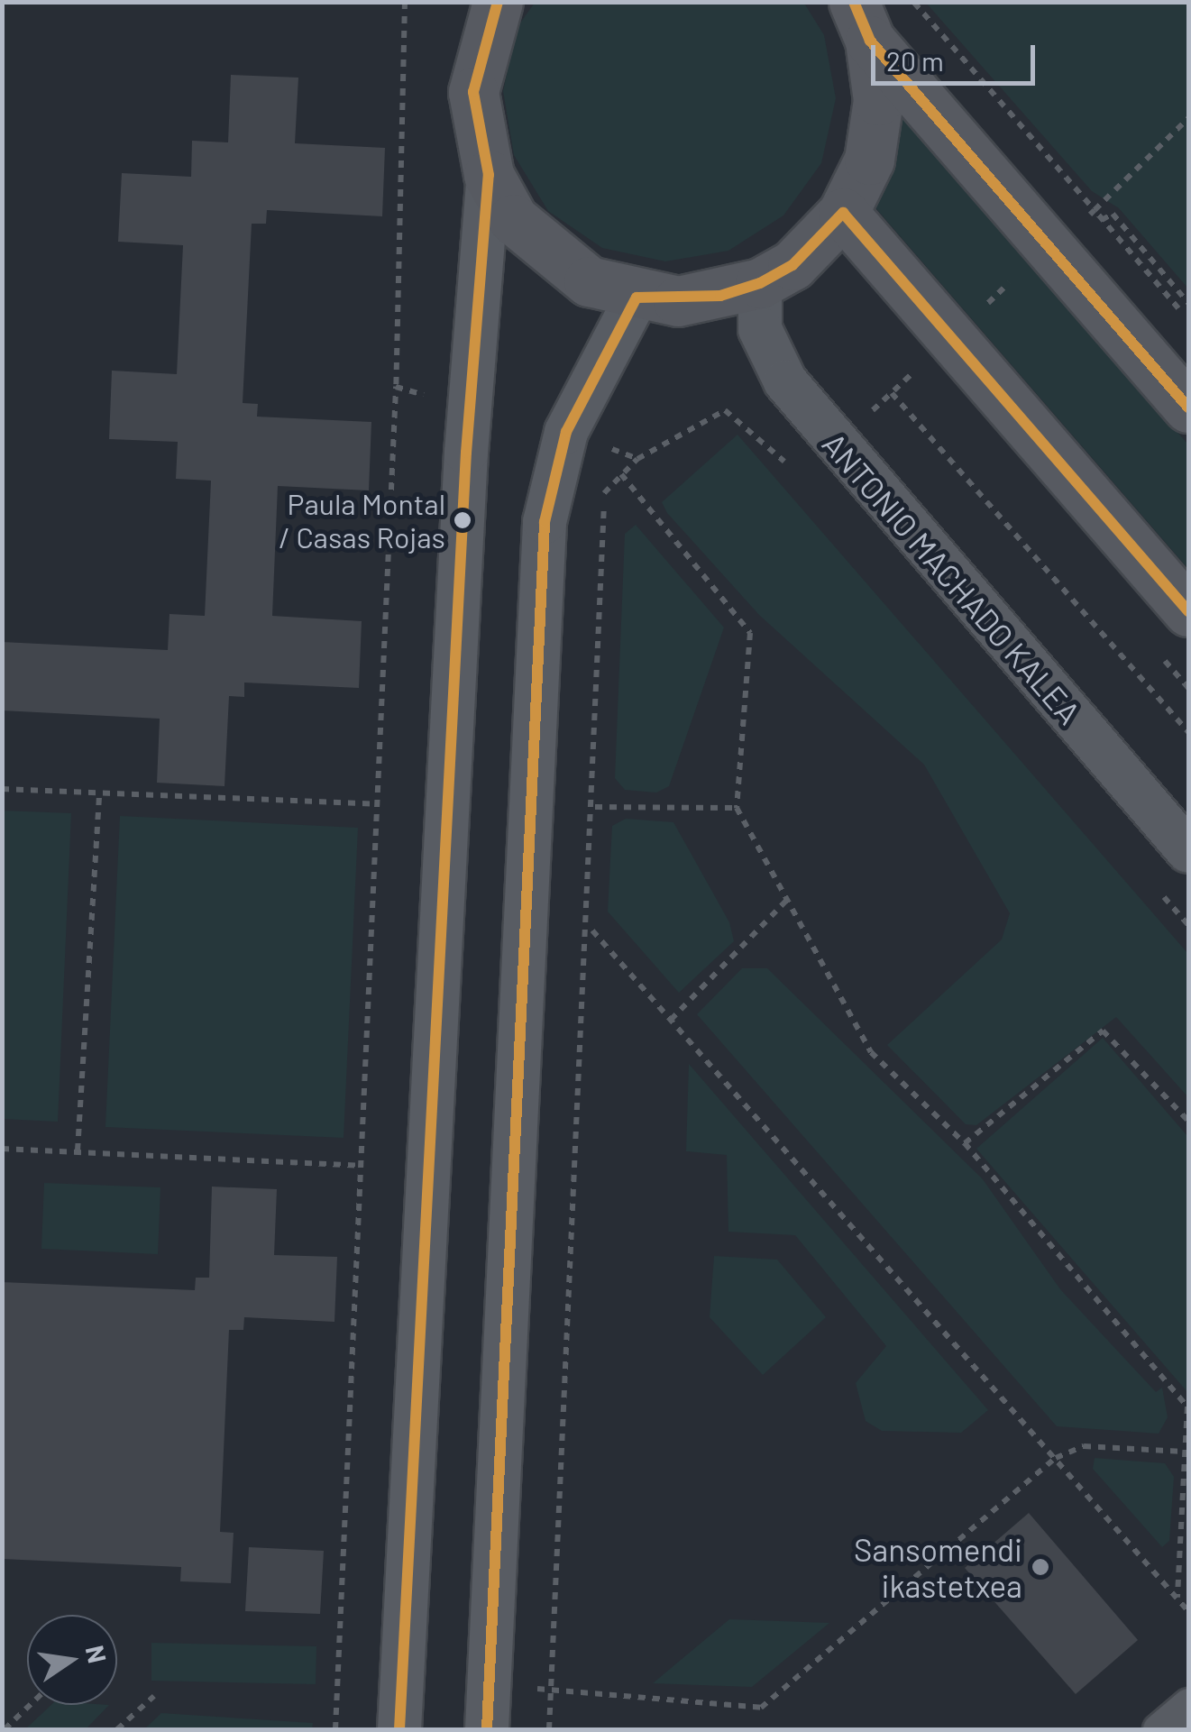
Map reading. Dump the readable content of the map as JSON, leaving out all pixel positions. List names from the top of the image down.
{
  "streets": {
    "street": ["ANTONIO MACHADO KALEA"]
  },
  "places": ["Paula Montal / Casas Rojas", "Sansomendi ikastetxea"],
  "scale_bar": "20 m",
  "north": "right"
}
